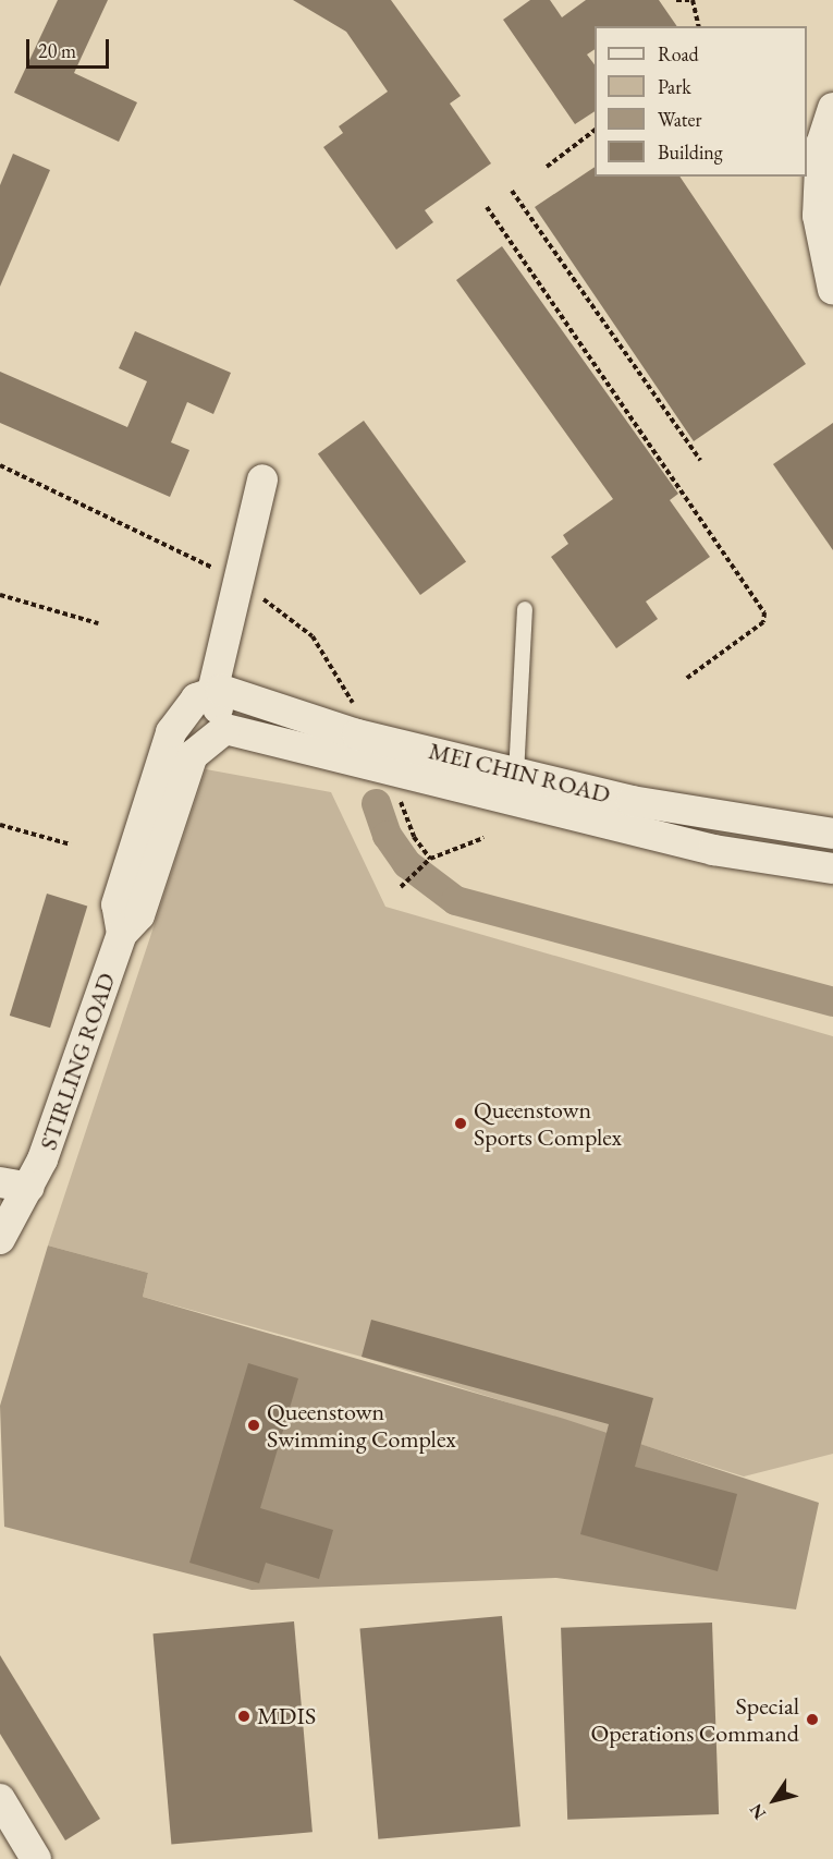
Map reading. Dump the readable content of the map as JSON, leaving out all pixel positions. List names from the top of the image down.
{
  "streets": {
    "street": ["MEI CHIN ROAD", "STIRLING ROAD"]
  },
  "crossings": [
    ["MEI CHIN ROAD", "STIRLING ROAD"]
  ],
  "places": [
    "Queenstown Sports Complex",
    "Queenstown Swimming Complex",
    "MDIS",
    "Special Operations Command"
  ],
  "legend": [
    "Road",
    "Park",
    "Water",
    "Building"
  ],
  "scale_bar": "20 m",
  "north": "bottom left"
}
